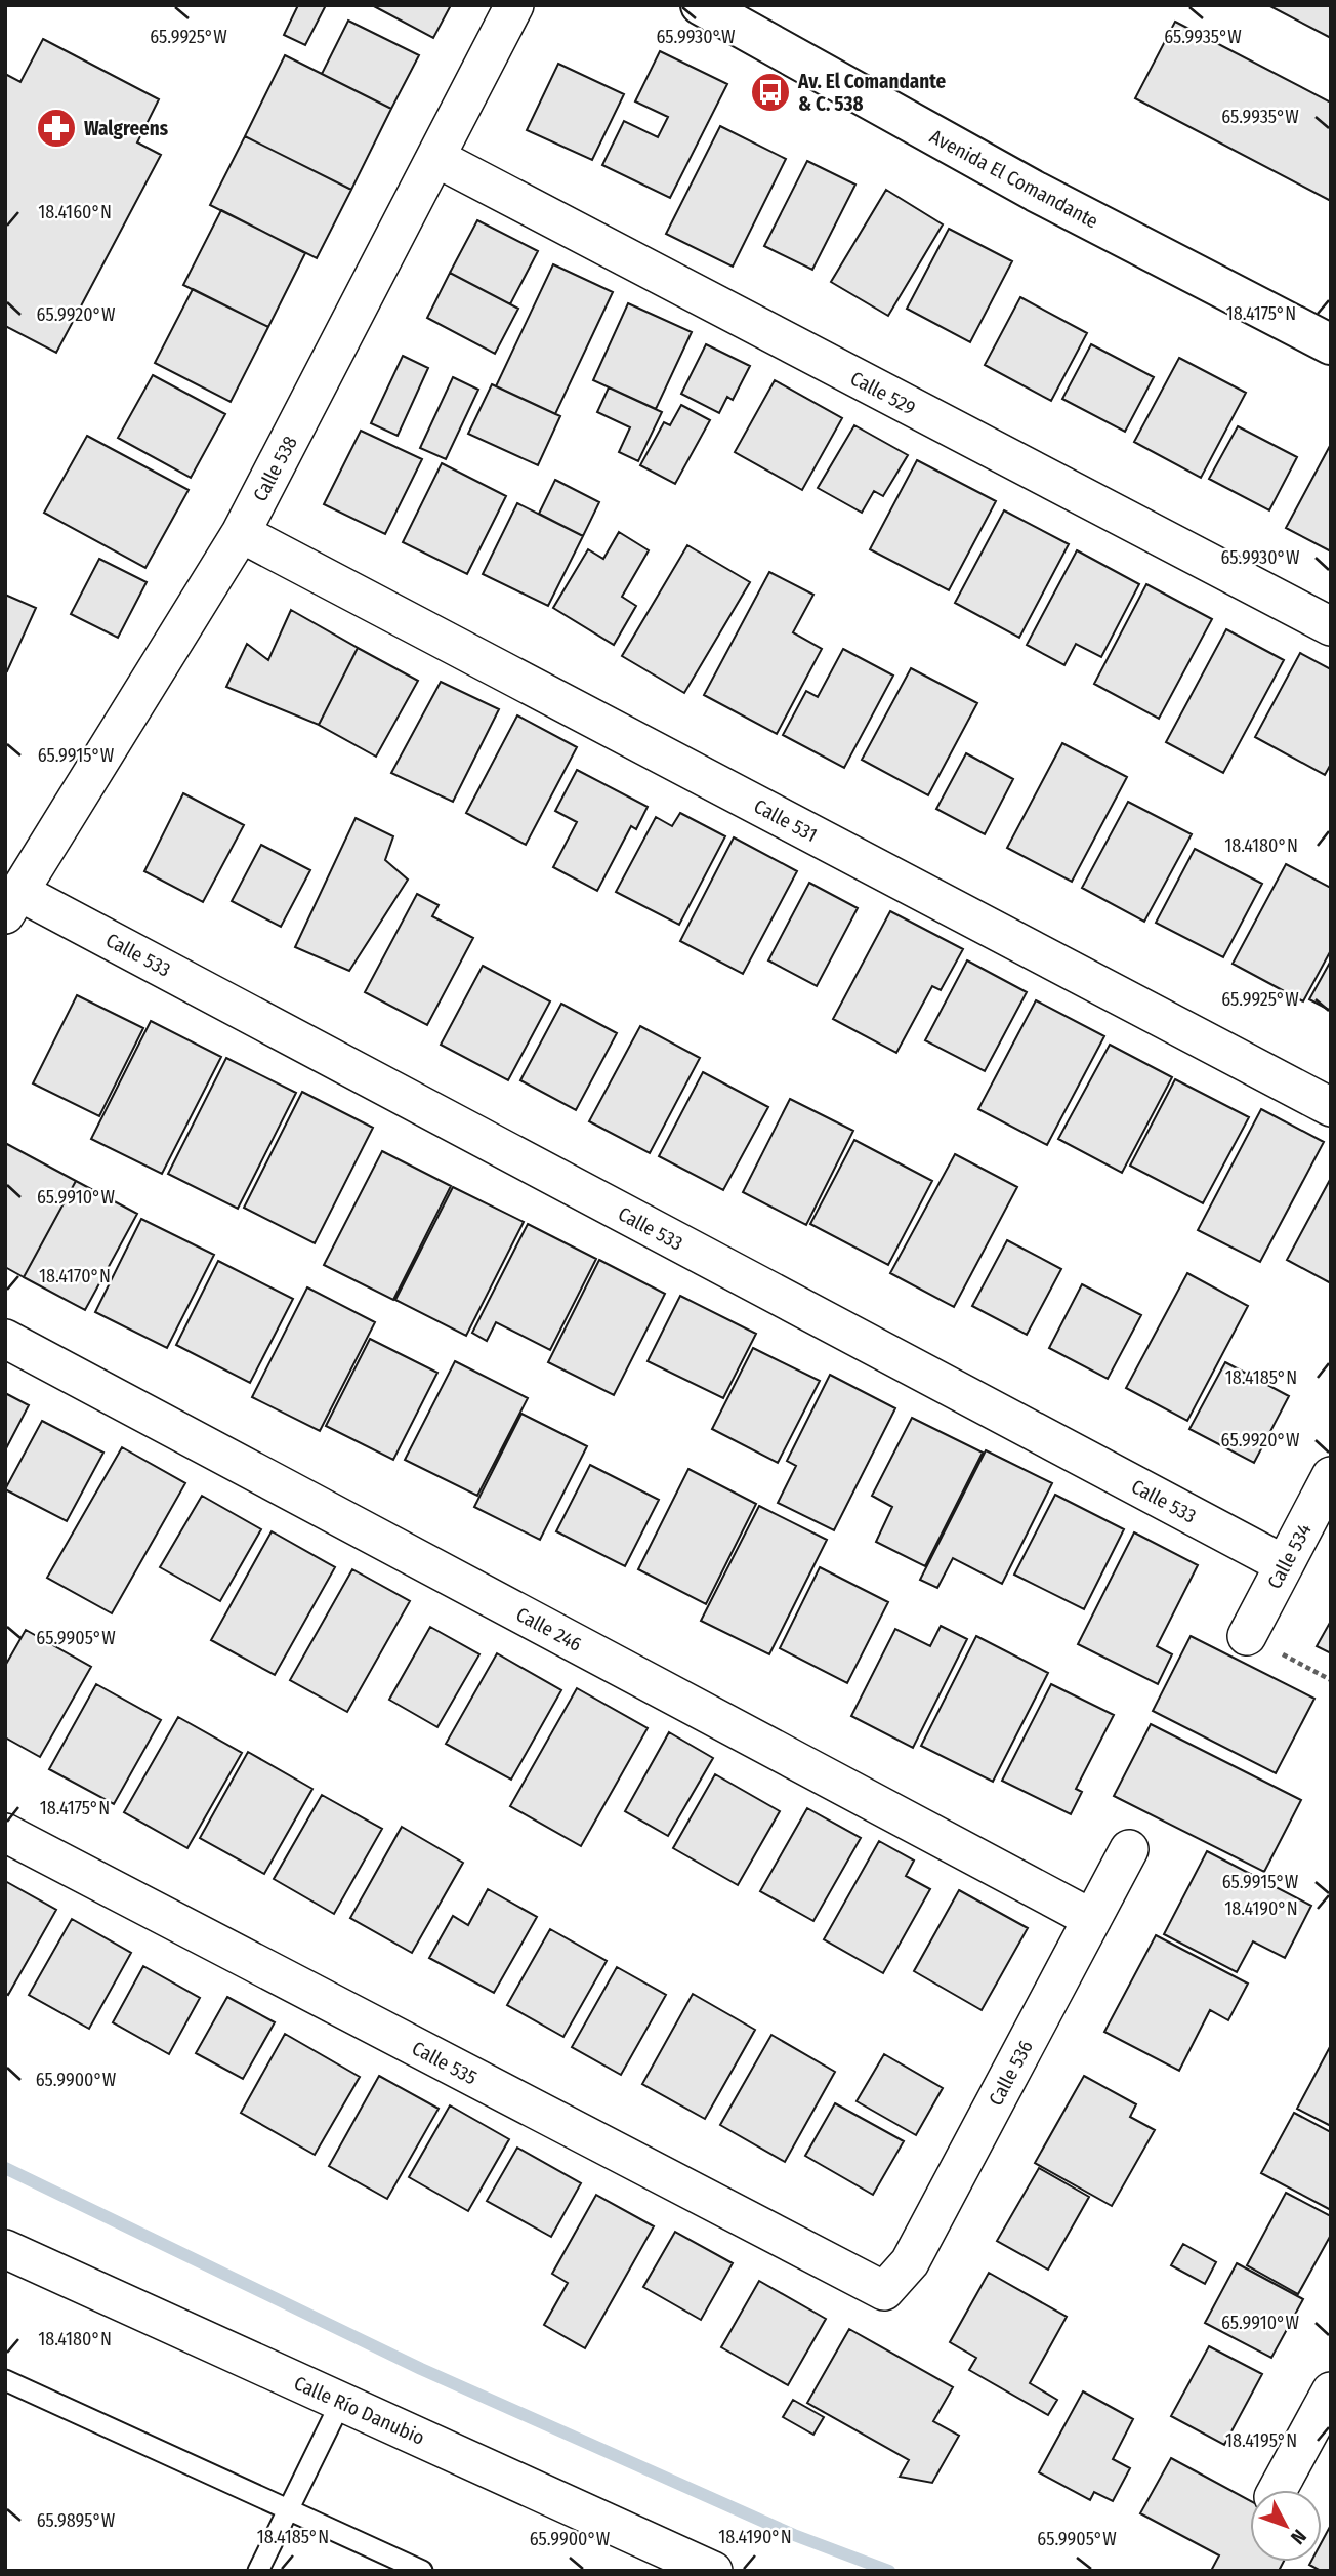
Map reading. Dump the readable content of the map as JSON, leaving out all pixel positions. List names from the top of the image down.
{
  "streets": {
    "street": [
      "Avenida El Comandante",
      "Calle 529",
      "Calle 538",
      "Calle 531",
      "Calle 533",
      "Calle 534",
      "Calle 246",
      "Calle 535",
      "Calle 536",
      "Calle Río Danubio"
    ]
  },
  "crossings": [
    ["Calle 529", "Calle 538"],
    ["Calle 538", "Calle 531"],
    ["Calle 538", "Calle 533"],
    ["Calle 533", "Calle 534"],
    ["Calle 246", "Calle 536"],
    ["Calle 535", "Calle 536"]
  ],
  "places": {
    "bus stop": ["Av. El Comandante & C. 538"],
    "pharmacy": ["Walgreens"]
  },
  "north": "bottom right",
  "coordinates": [
    "65.9925°W",
    "65.9930°W",
    "65.9935°W",
    "18.4160°N",
    "18.4175°N",
    "65.9920°W",
    "65.9915°W",
    "18.4180°N",
    "65.9910°W",
    "18.4170°N",
    "18.4185°N",
    "65.9905°W",
    "18.4190°N",
    "65.9900°W",
    "18.4195°N",
    "65.9895°W"
  ]
}
